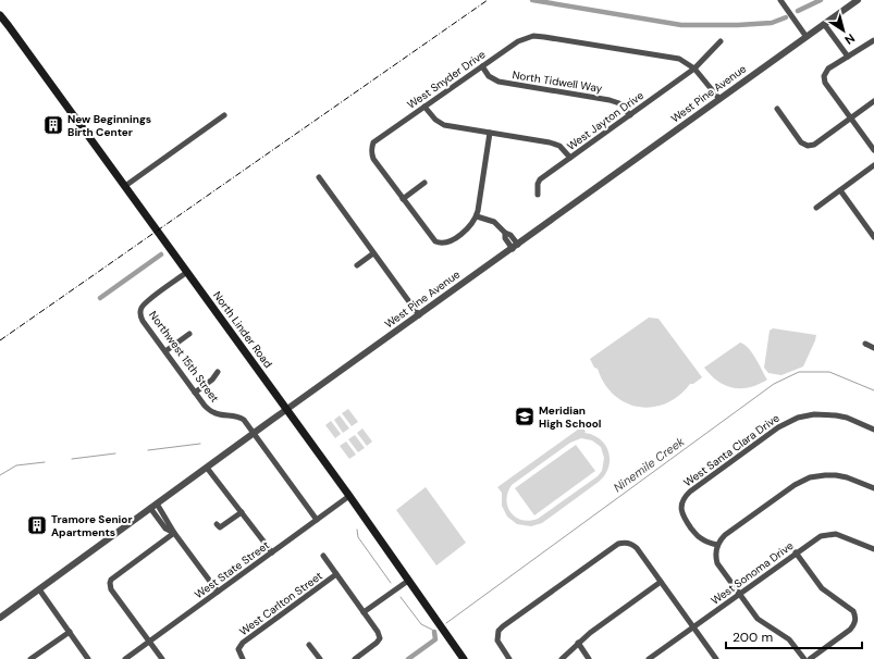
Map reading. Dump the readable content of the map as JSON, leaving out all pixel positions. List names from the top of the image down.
{
  "streets": {
    "main road": ["North Linder Road"],
    "street": [
      "West Snyder Drive",
      "North Tidwell Way",
      "West Pine Avenue",
      "West Jayton Drive",
      "Northwest 15th Street",
      "West Santa Clara Drive",
      "West State Street",
      "West Sonoma Drive",
      "West Carlton Street"
    ]
  },
  "crossings": [
    ["West Snyder Drive", "North Tidwell Way"],
    ["West Snyder Drive", "West Jayton Drive"],
    ["North Tidwell Way", "West Jayton Drive"],
    ["West Pine Avenue", "North Linder Road"],
    ["West Pine Avenue", "Northwest 15th Street"],
    ["North Linder Road", "Northwest 15th Street"],
    ["North Linder Road", "West State Street"],
    ["Northwest 15th Street", "West State Street"]
  ],
  "water": ["Ninemile Creek"],
  "places": {
    "building": ["New Beginnings Birth Center", "Tramore Senior Apartments"],
    "school or university": ["Meridian High School"]
  },
  "scale_bar": "200 m",
  "north": "bottom right"
}
